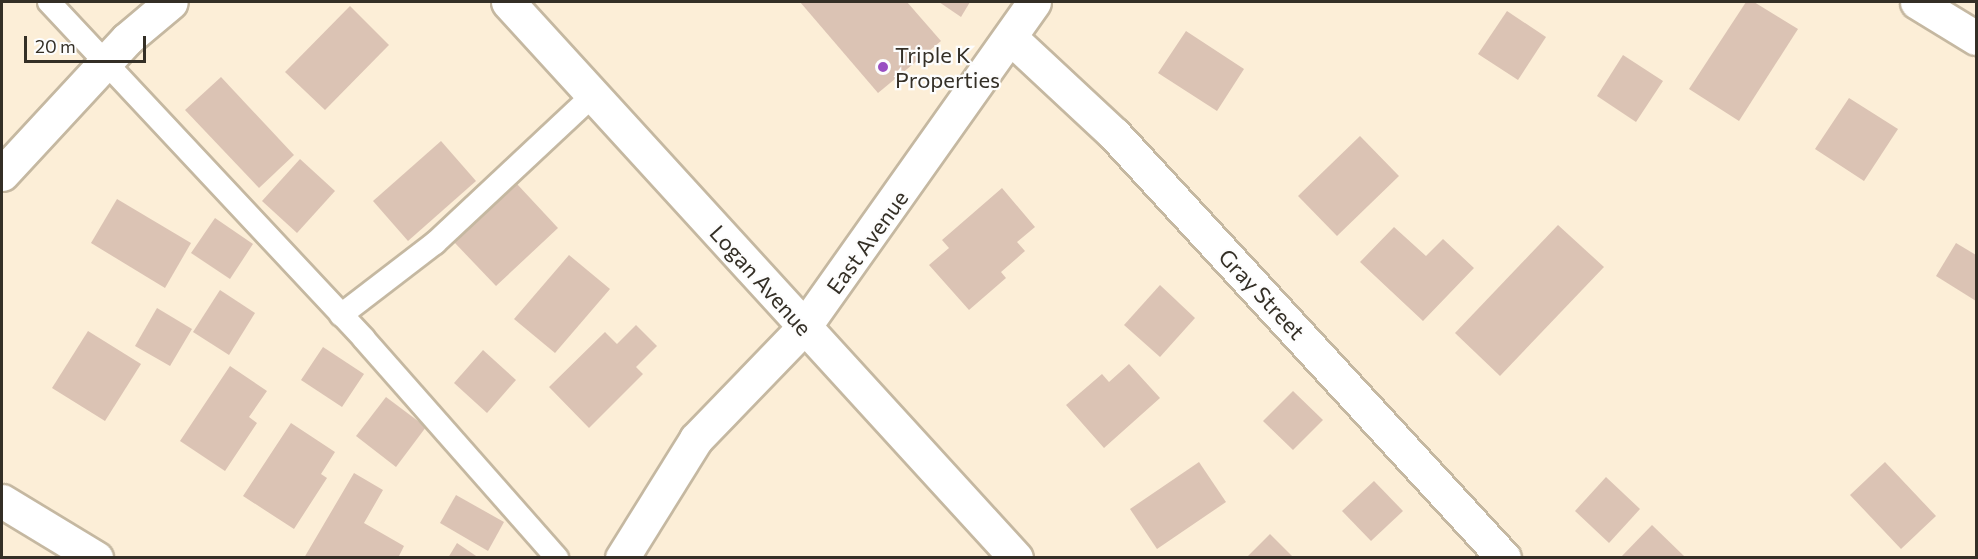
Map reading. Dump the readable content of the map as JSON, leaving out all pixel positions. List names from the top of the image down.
{
  "streets": {
    "street": ["East Avenue", "Logan Avenue", "Gray Street"]
  },
  "crossings": [
    ["East Avenue", "Logan Avenue"],
    ["East Avenue", "Gray Street"]
  ],
  "places": ["Triple K Properties"],
  "scale_bar": "20 m"
}
